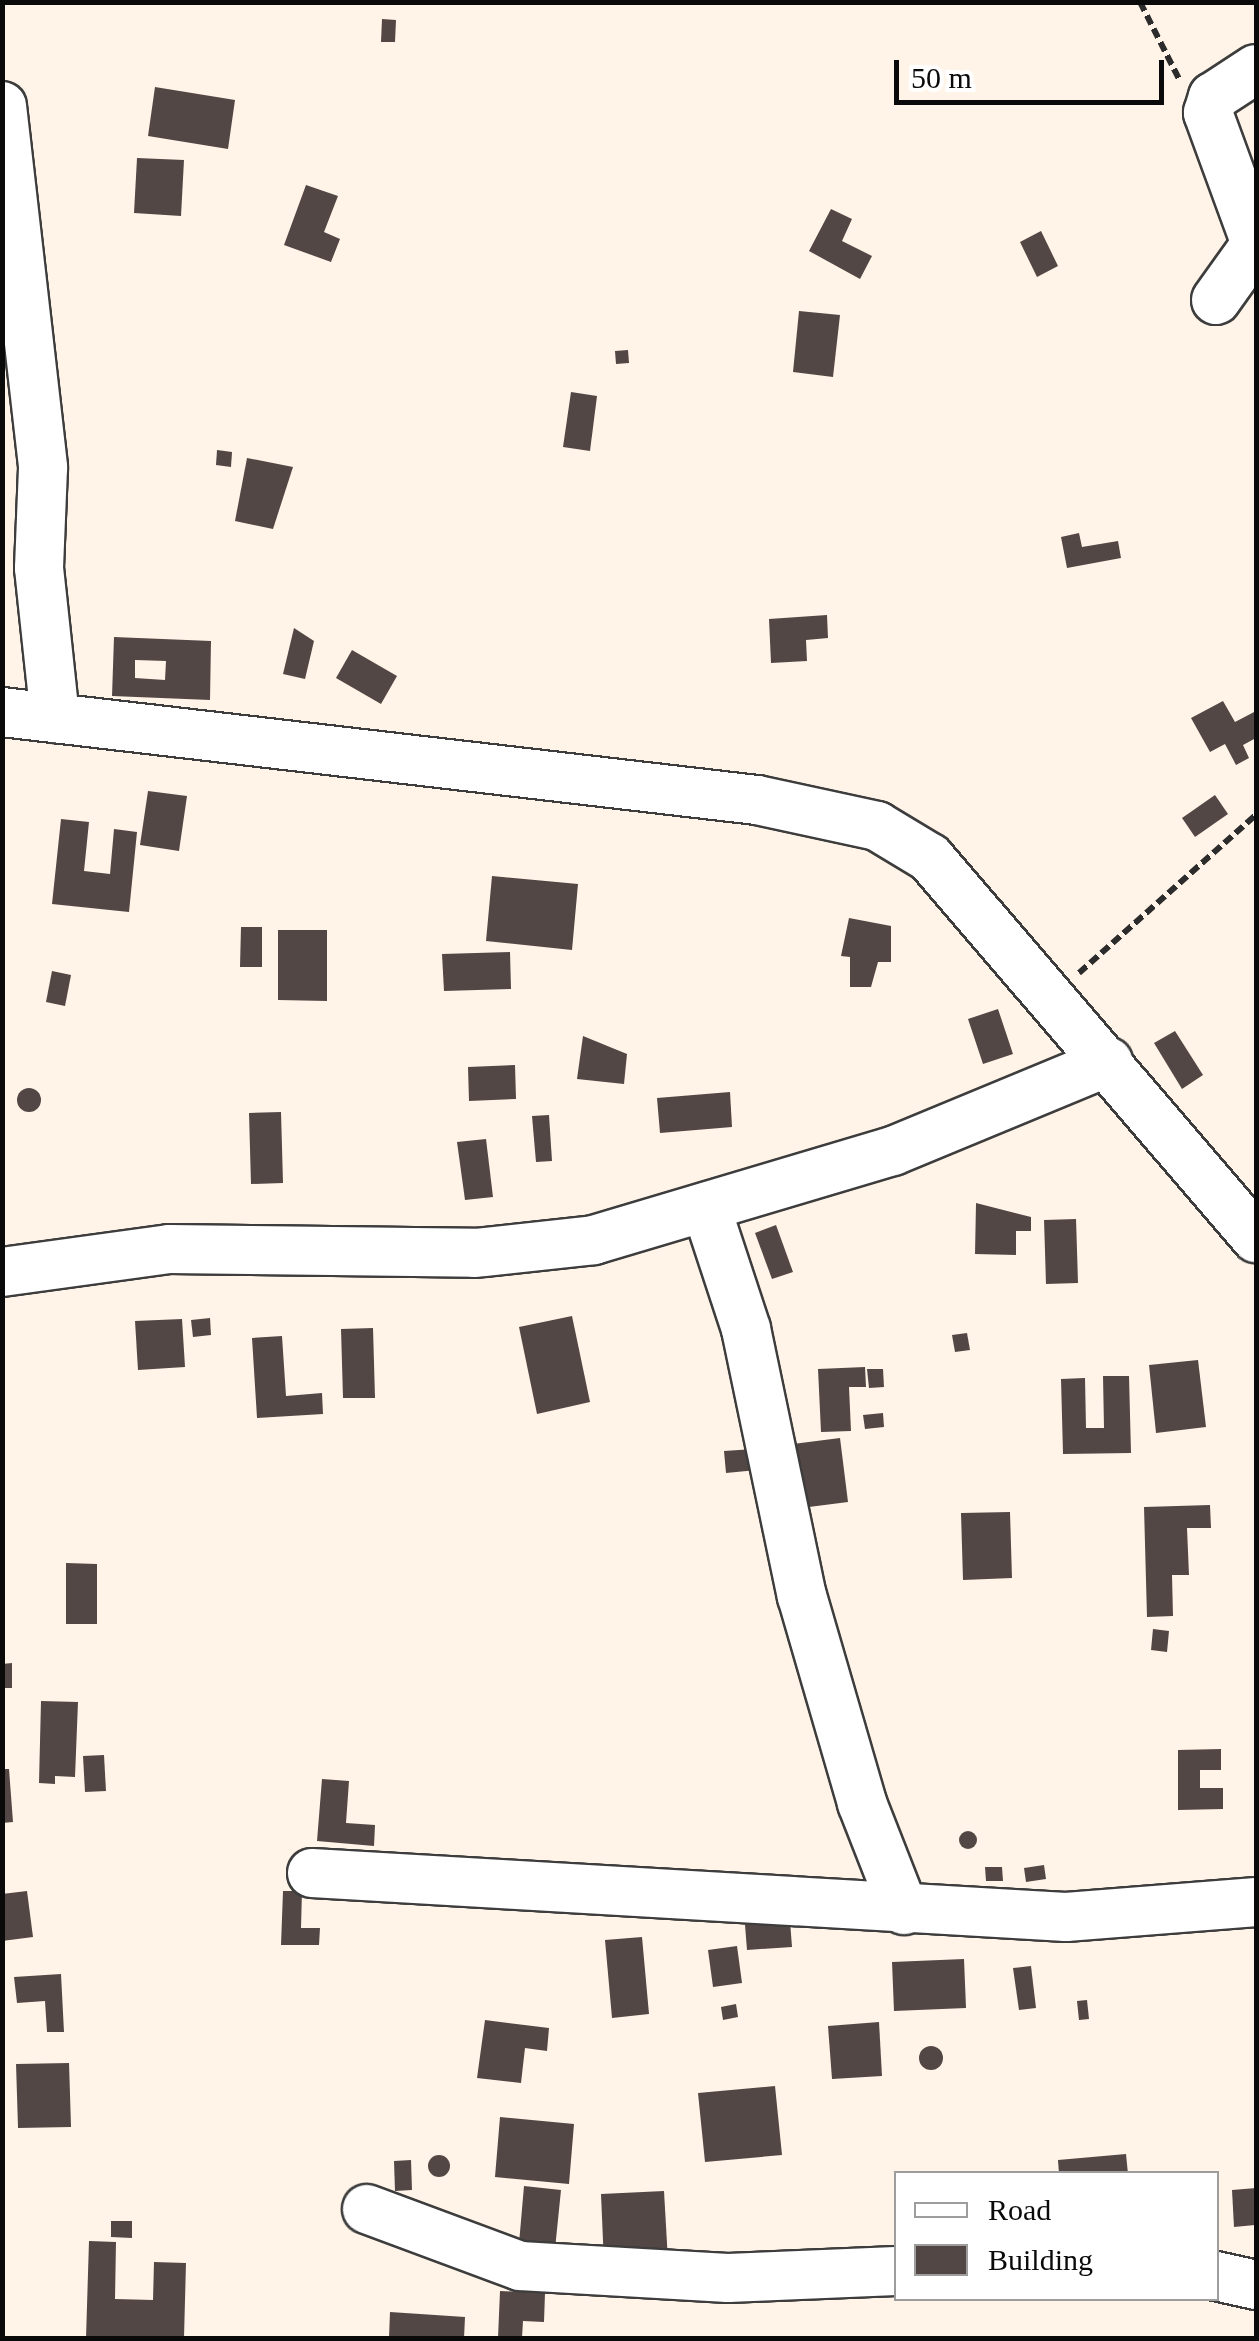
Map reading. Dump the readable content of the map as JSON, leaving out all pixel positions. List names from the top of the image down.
{
  "legend": ["Road", "Building"],
  "scale_bar": "50 m"
}
